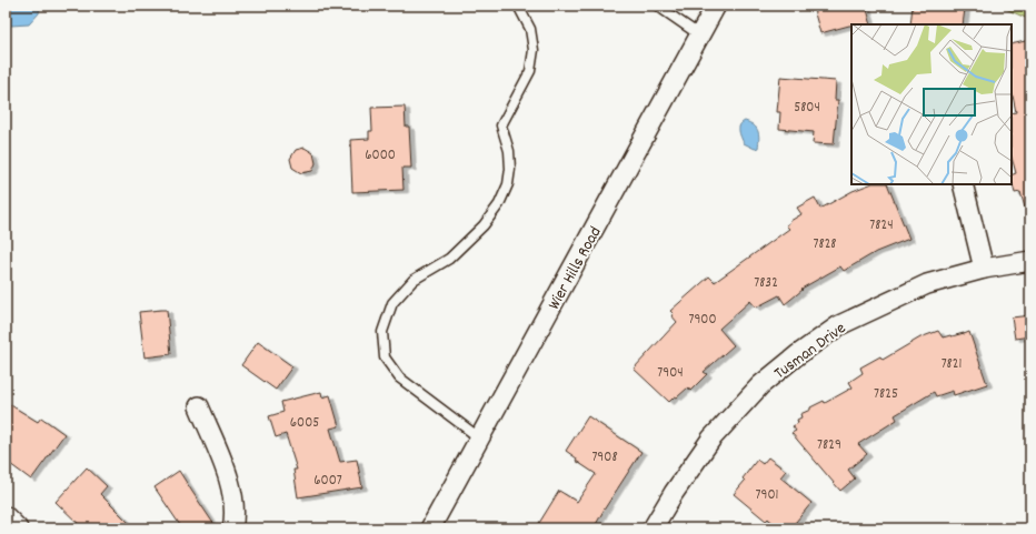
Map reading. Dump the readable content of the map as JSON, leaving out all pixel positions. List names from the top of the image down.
{
  "streets": {
    "street": ["Wier Hills Road", "Tusman Drive"]
  },
  "house_numbers": [
    "5804",
    "6000",
    "7824",
    "7828",
    "7832",
    "7900",
    "7821",
    "7904",
    "7825",
    "6005",
    "7829",
    "7908",
    "6007",
    "7901"
  ]
}
